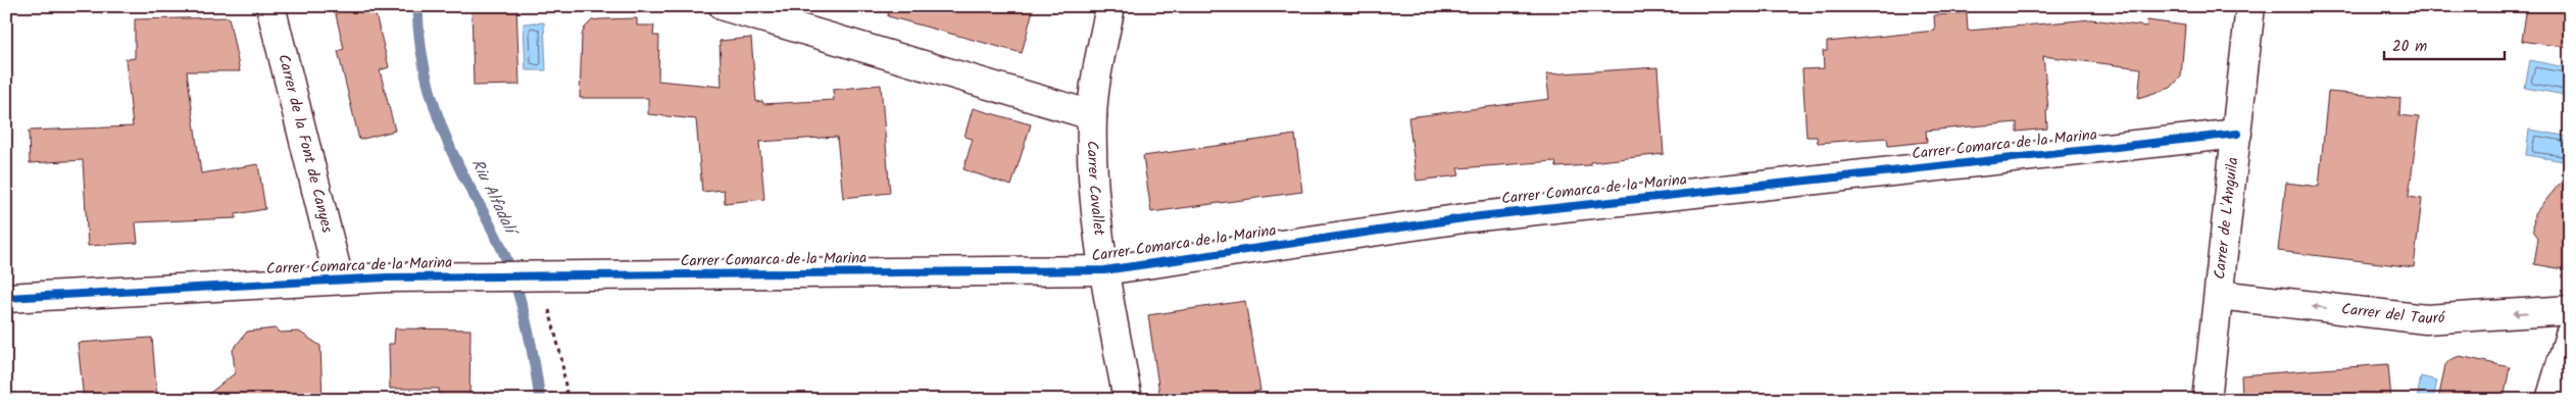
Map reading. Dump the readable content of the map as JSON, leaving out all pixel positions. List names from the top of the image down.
{
  "streets": {
    "street": [
      "Carrer de la Font de Canyes",
      "Carrer Comarca de la Marina",
      "Carrer Cavallet",
      "Carrer de L'Anguila",
      "Carrer del Tauró"
    ]
  },
  "crossings": [
    ["Carrer de la Font de Canyes", "Carrer Comarca de la Marina"],
    ["Carrer Comarca de la Marina", "Carrer Cavallet"],
    ["Carrer Comarca de la Marina", "Carrer de L'Anguila"],
    ["Carrer de L'Anguila", "Carrer del Tauró"]
  ],
  "one_way": ["Carrer del Tauró"],
  "water": ["Riu Alfadalí"],
  "scale_bar": "20 m"
}
